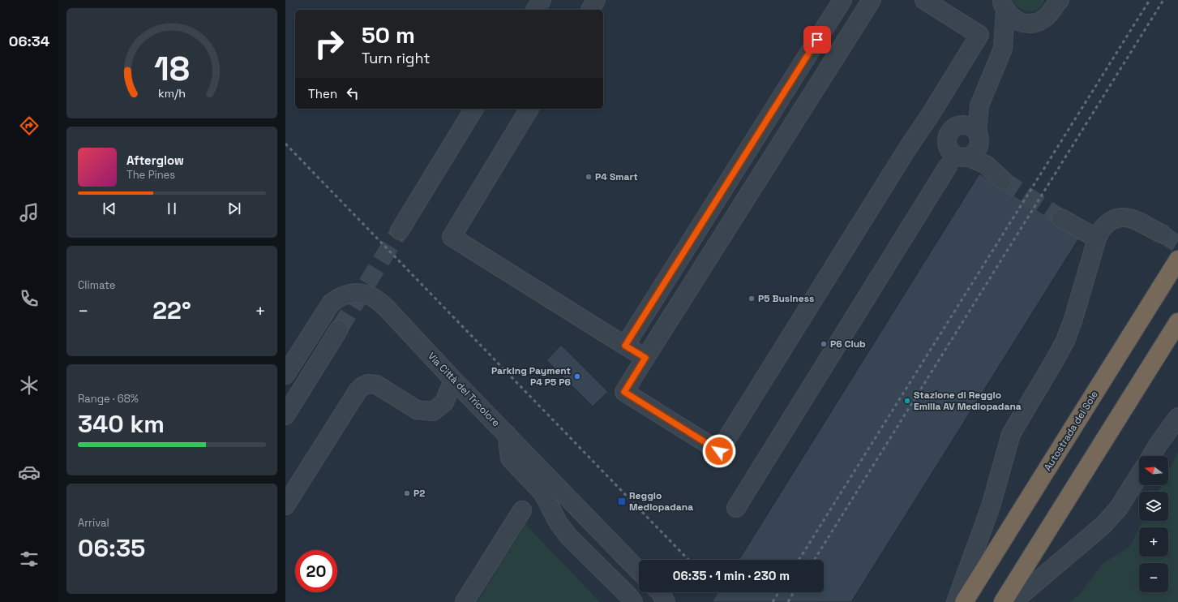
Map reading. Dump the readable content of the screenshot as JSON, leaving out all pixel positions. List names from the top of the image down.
{
  "streets": {
    "highway": ["Autostrada del Sole"],
    "street": ["Via Città del Tricolore"]
  },
  "places": {
    "other": [
      "P4 Smart",
      "P5 Business",
      "P6 Club",
      "Parking Payment P4 P5 P6",
      "Stazione di Reggio Emilia AV Mediopadana",
      "P2"
    ],
    "transit": ["Reggio Mediopadana"]
  },
  "north": "left",
  "page": {
    "tabs": "06:34",
    "turn": ["50 m", "Turn right"],
    "then": "Then",
    "song": ["Afterglow", "The Pines"],
    "tile": [
      "Climate",
      ["Range · 68%", "340 km"],
      ["Arrival", "06:35"]
    ],
    "heat": ["−", "22°", "+"],
    "map_buttons": ["+", "−"],
    "limit": "20",
    "trip": "06:35 · 1 min · 230 m",
    "gauge": ["18", "km/h"]
  }
}
